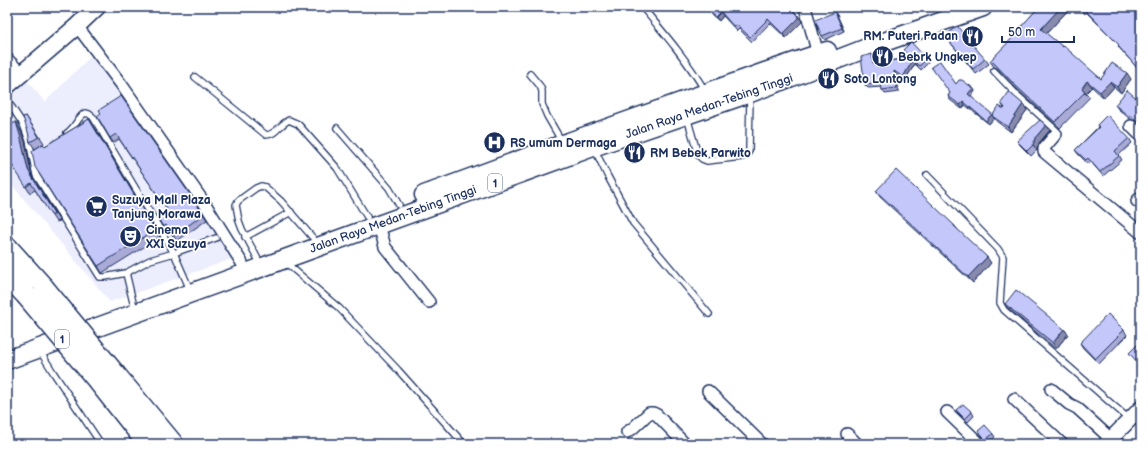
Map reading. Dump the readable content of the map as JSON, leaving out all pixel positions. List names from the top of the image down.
{
  "streets": {
    "highway": ["Jalan Raya Medan-Tebing Tinggi", "1"]
  },
  "places": {
    "restaurant": [
      "RM. Puteri Padan",
      "Bebrk Ungkep",
      "Soto Lontong",
      "RM Bebek Parwito"
    ],
    "hospital": ["RS umum Dermaga"],
    "supermarket": ["Suzuya Mall Plaza Tanjung Morawa"],
    "theatre": ["Cinema XXI Suzuya"]
  },
  "scale_bar": "50 m"
}
